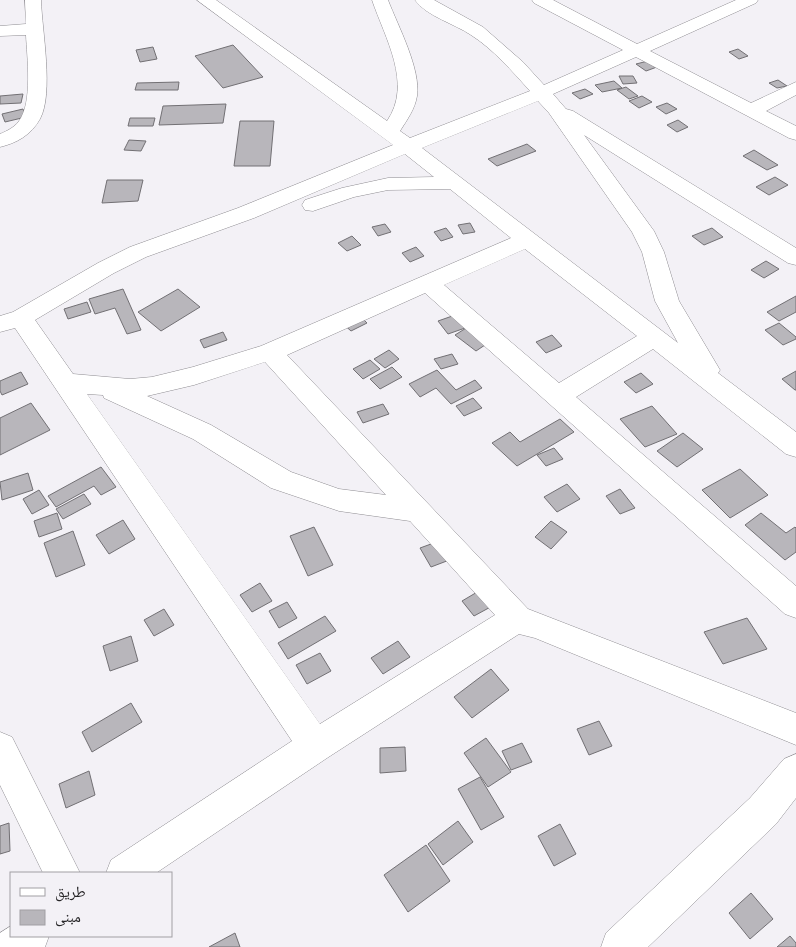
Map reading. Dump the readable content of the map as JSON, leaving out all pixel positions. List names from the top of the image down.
{
  "legend": ["طريق", "مبنى"]
}
